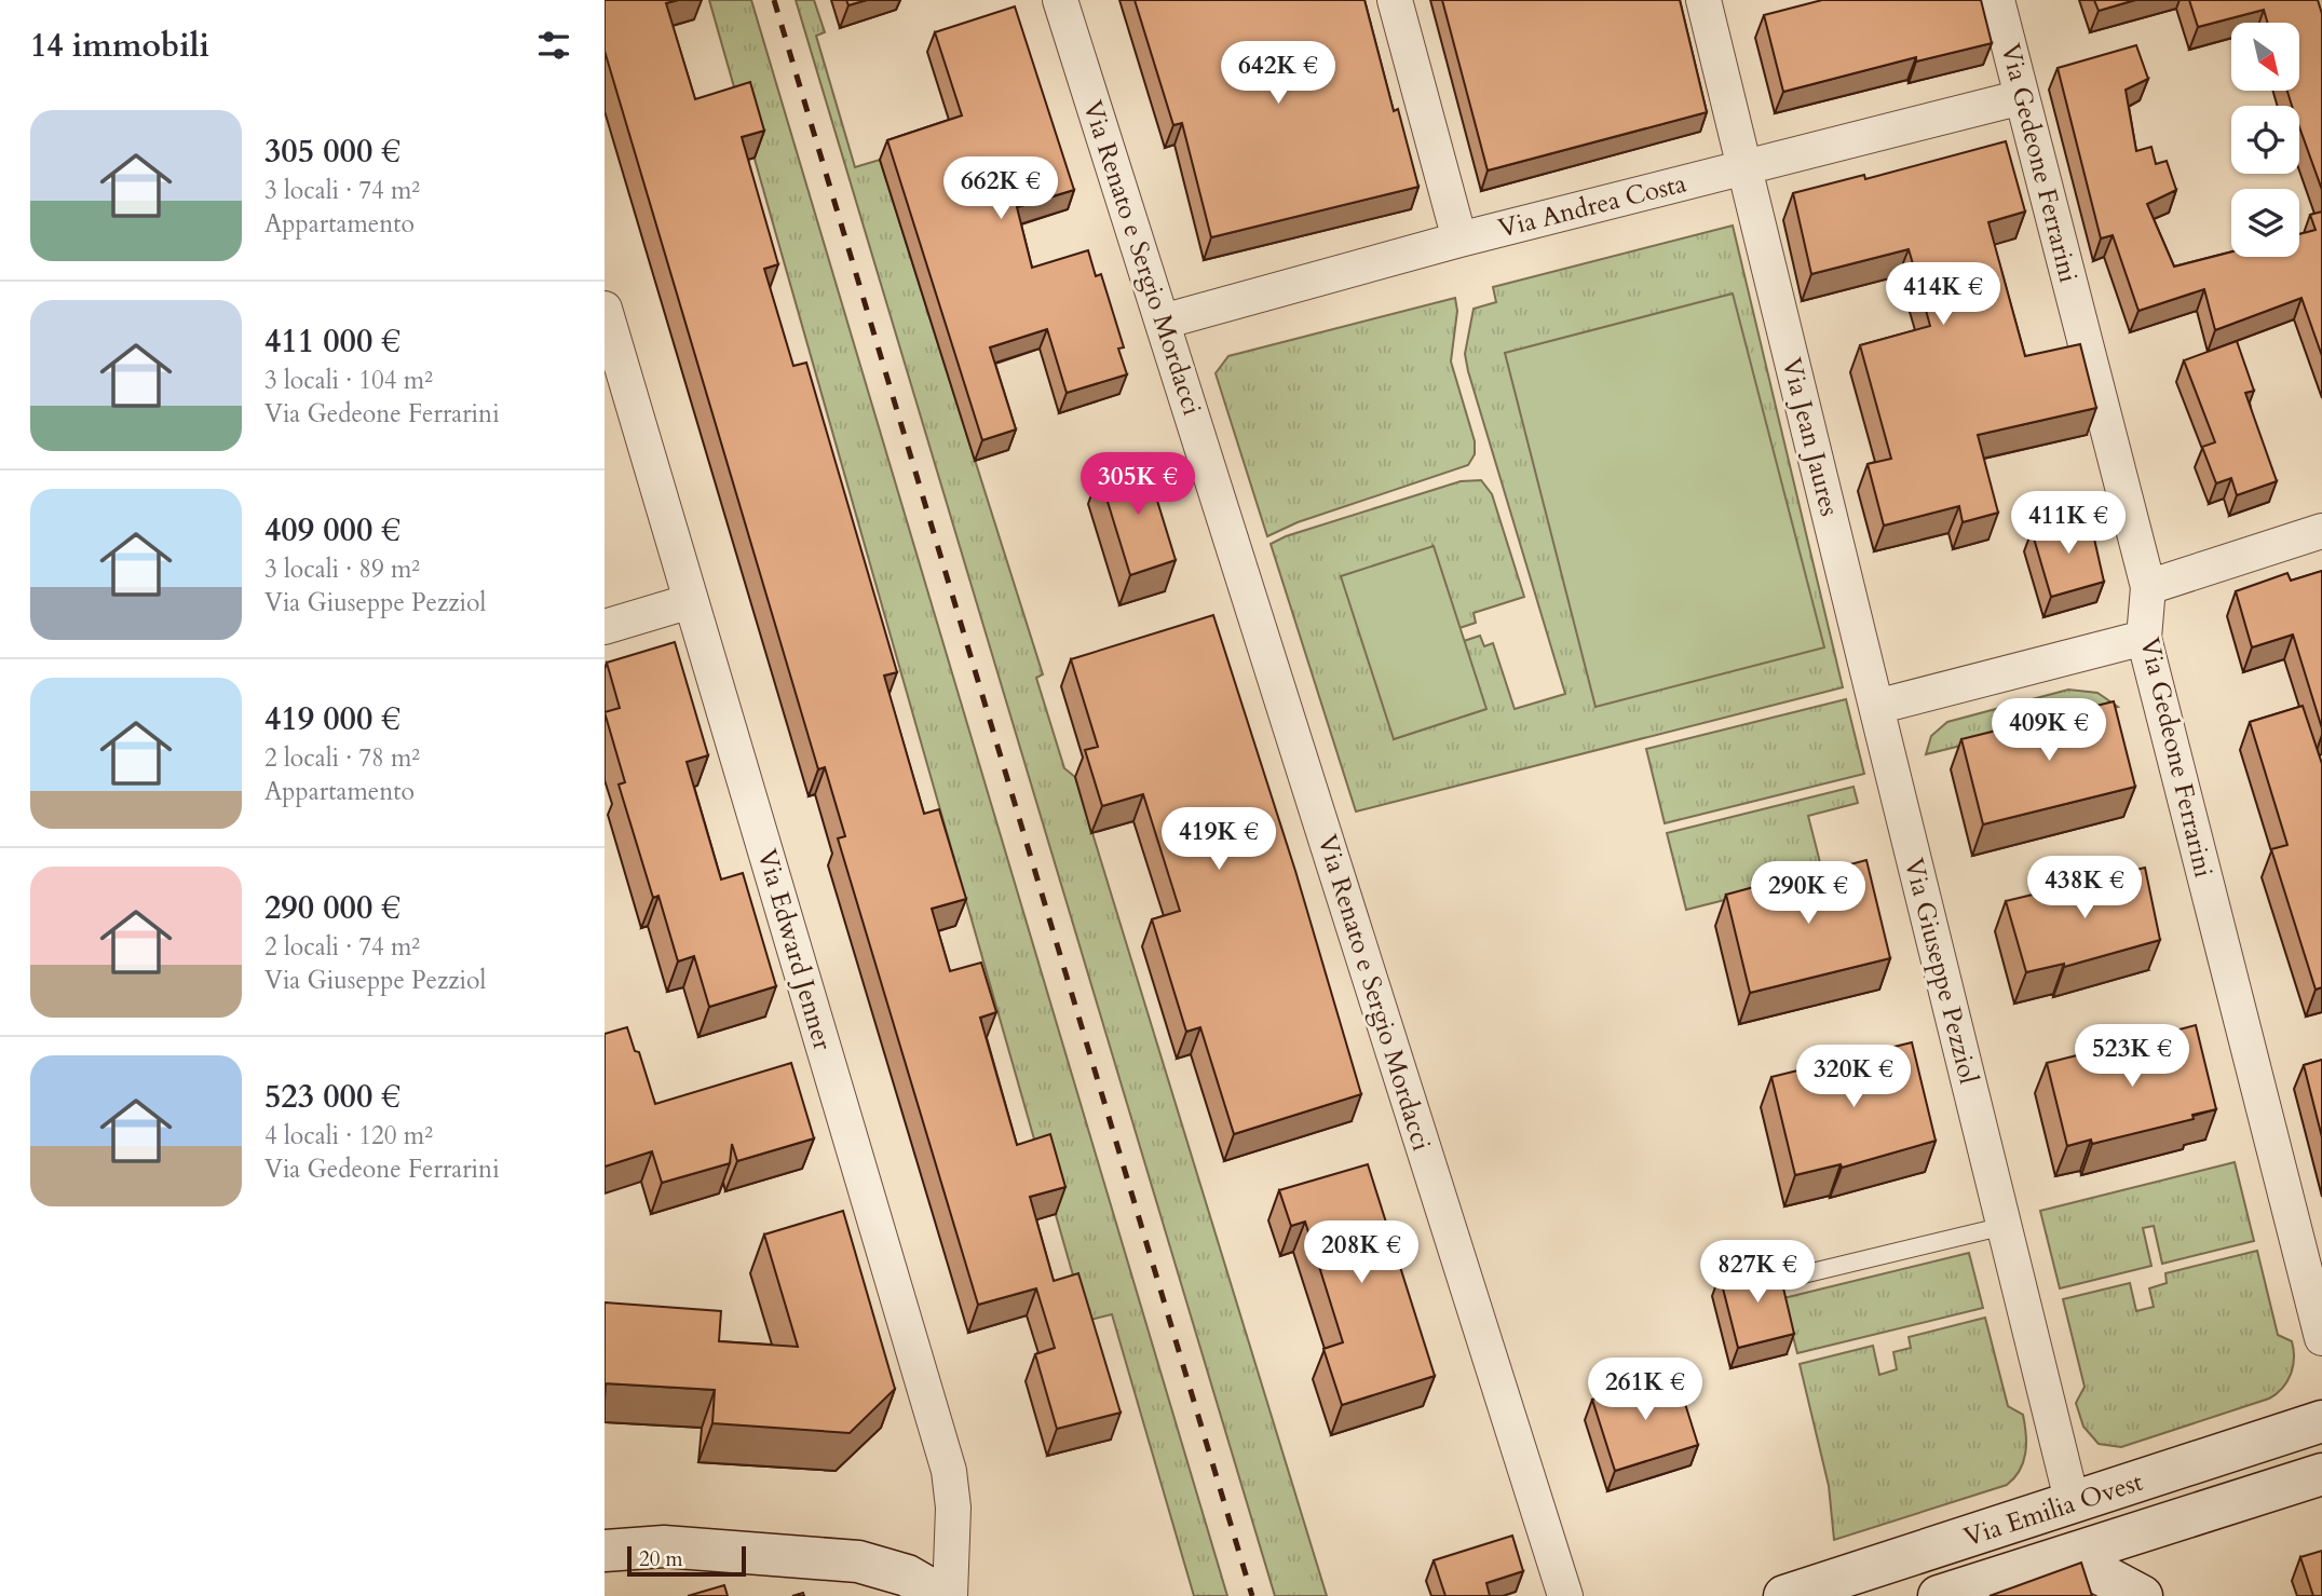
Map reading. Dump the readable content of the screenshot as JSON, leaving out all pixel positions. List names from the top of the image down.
{
  "streets": {
    "main road": ["Via Emilia Ovest"],
    "street": [
      "Via Gedeone Ferrarini",
      "Via Andrea Costa",
      "Via Renato e Sergio Mordacci",
      "Via Jean Jaures",
      "Via Edward Jenner",
      "Via Giuseppe Pezziol"
    ]
  },
  "crossings": [
    ["Via Gedeone Ferrarini", "Via Andrea Costa"],
    ["Via Andrea Costa", "Via Renato e Sergio Mordacci"],
    ["Via Andrea Costa", "Via Jean Jaures"],
    ["Via Jean Jaures", "Via Giuseppe Pezziol"],
    ["Via Giuseppe Pezziol", "Via Emilia Ovest"]
  ],
  "scale_bar": "20 m",
  "north": "bottom right",
  "page": {
    "heading": "14 immobili",
    "price": [
      "642K €",
      "662K €",
      "414K €",
      "305K €",
      "411K €",
      "409K €",
      "419K €",
      "438K €",
      "290K €",
      "523K €",
      "320K €",
      "208K €",
      "827K €",
      "261K €"
    ],
    "list": [
      {
        "name": "305 000 €",
        "note": "3 locali · 74 m² · Appartamento"
      },
      {
        "name": "411 000 €",
        "note": "3 locali · 104 m² · Via Gedeone Ferrarini"
      },
      {
        "name": "409 000 €",
        "note": "3 locali · 89 m² · Via Giuseppe Pezziol"
      },
      {
        "name": "419 000 €",
        "note": "2 locali · 78 m² · Appartamento"
      },
      {
        "name": "290 000 €",
        "note": "2 locali · 74 m² · Via Giuseppe Pezziol"
      },
      {
        "name": "523 000 €",
        "note": "4 locali · 120 m² · Via Gedeone Ferrarini"
      }
    ],
    "scale": "20 m"
  }
}
